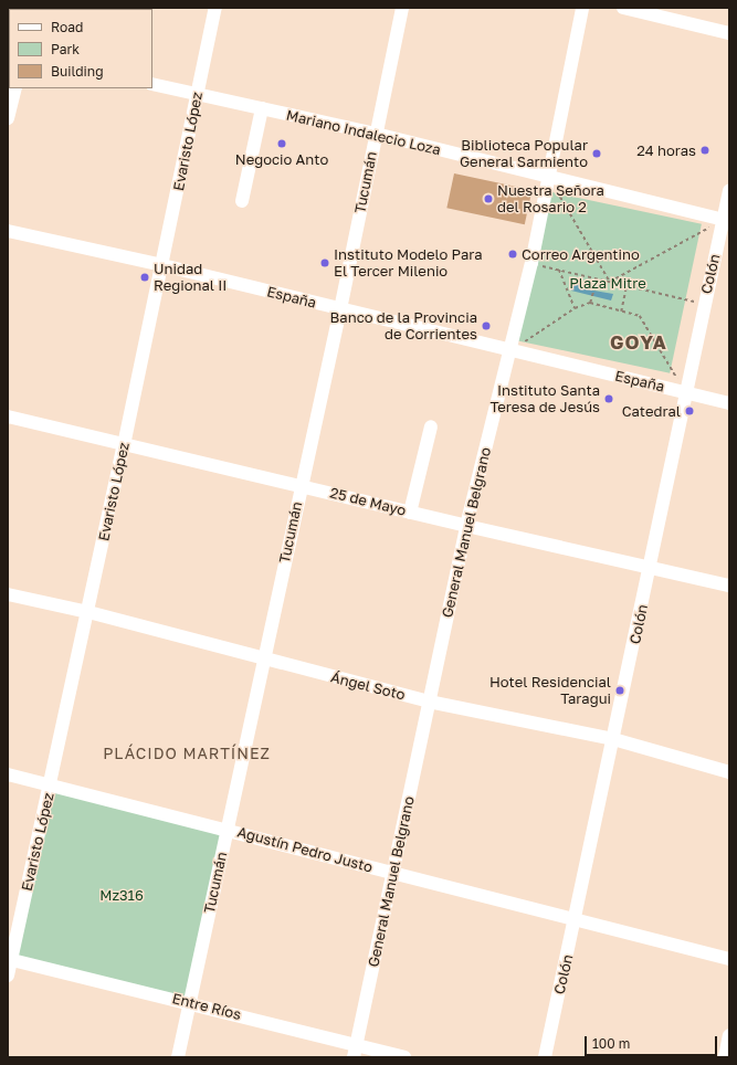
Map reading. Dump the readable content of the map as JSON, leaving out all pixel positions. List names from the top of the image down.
{
  "streets": {
    "street": [
      "Mariano Indalecio Loza",
      "Evaristo López",
      "Tucumán",
      "Colón",
      "España",
      "25 de Mayo",
      "General Manuel Belgrano",
      "Ángel Soto",
      "Agustín Pedro Justo",
      "Entre Ríos"
    ]
  },
  "crossings": [
    ["Mariano Indalecio Loza", "Evaristo López"],
    ["Mariano Indalecio Loza", "Tucumán"],
    ["Mariano Indalecio Loza", "Colón"],
    ["Mariano Indalecio Loza", "General Manuel Belgrano"],
    ["Evaristo López", "España"],
    ["Evaristo López", "25 de Mayo"],
    ["Evaristo López", "Ángel Soto"],
    ["Evaristo López", "Agustín Pedro Justo"],
    ["Evaristo López", "Entre Ríos"],
    ["Tucumán", "España"],
    ["Tucumán", "25 de Mayo"],
    ["Tucumán", "Ángel Soto"],
    ["Tucumán", "Agustín Pedro Justo"],
    ["Tucumán", "Entre Ríos"],
    ["Colón", "España"],
    ["Colón", "25 de Mayo"],
    ["Colón", "Ángel Soto"],
    ["Colón", "Agustín Pedro Justo"],
    ["España", "General Manuel Belgrano"],
    ["25 de Mayo", "General Manuel Belgrano"],
    ["General Manuel Belgrano", "Ángel Soto"],
    ["General Manuel Belgrano", "Agustín Pedro Justo"],
    ["General Manuel Belgrano", "Entre Ríos"]
  ],
  "districts": ["GOYA", "PLÁCIDO MARTÍNEZ"],
  "parks": ["Plaza Mitre", "Mz316"],
  "places": [
    "Negocio Anto",
    "24 horas",
    "Biblioteca Popular General Sarmiento",
    "Nuestra Señora del Rosario 2",
    "Correo Argentino",
    "Instituto Modelo Para El Tercer Milenio",
    "Unidad Regional II",
    "Banco de la Provincia de Corrientes",
    "Instituto Santa Teresa de Jesús",
    "Catedral",
    "Hotel Residencial Taragui"
  ],
  "legend": ["Road", "Park", "Building"],
  "scale_bar": "100 m"
}
